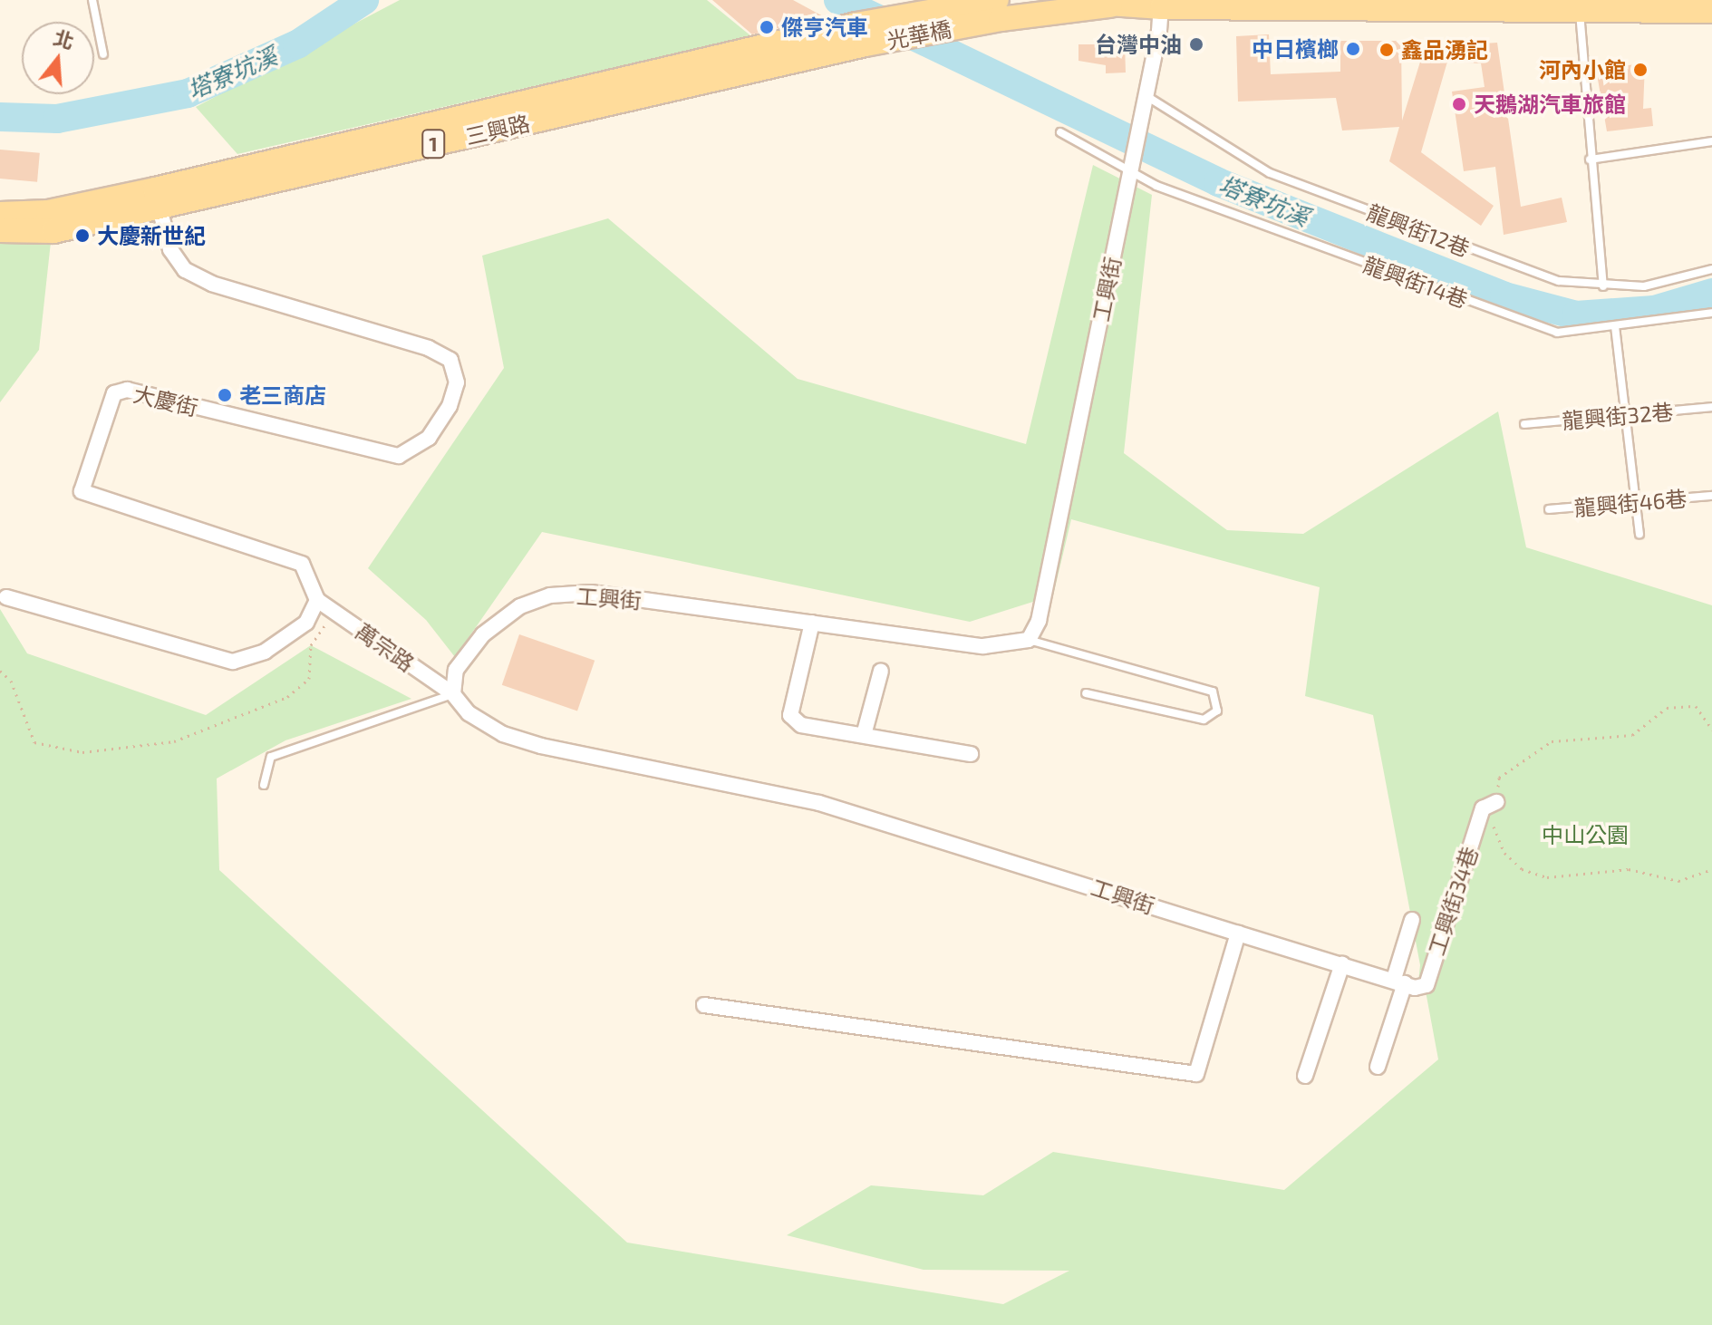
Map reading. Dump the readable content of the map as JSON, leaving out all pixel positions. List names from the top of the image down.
{
  "streets": {
    "main road": ["光華橋", "三興路", "1"],
    "street": [
      "工興街",
      "大慶街",
      "萬宗路",
      "工興街34巷"
    ],
    "lane": [
      "龍興街12巷",
      "龍興街14巷",
      "龍興街32巷",
      "龍興街46巷"
    ]
  },
  "crossings": [
    ["光華橋", "三興路"],
    ["光華橋", "1"],
    ["三興路", "大慶街"],
    ["龍興街12巷", "工興街"],
    ["龍興街14巷", "工興街"],
    ["工興街", "萬宗路"],
    ["工興街", "工興街34巷"],
    ["大慶街", "萬宗路"]
  ],
  "water": ["塔寮坑溪"],
  "parks": ["中山公園"],
  "places": [
    "傑亨汽車",
    "台灣中油",
    "中日檳榔",
    "鑫品湧記",
    "河內小館",
    "天鵝湖汽車旅館",
    "大慶新世紀",
    "老三商店"
  ],
  "north": "top"
}
